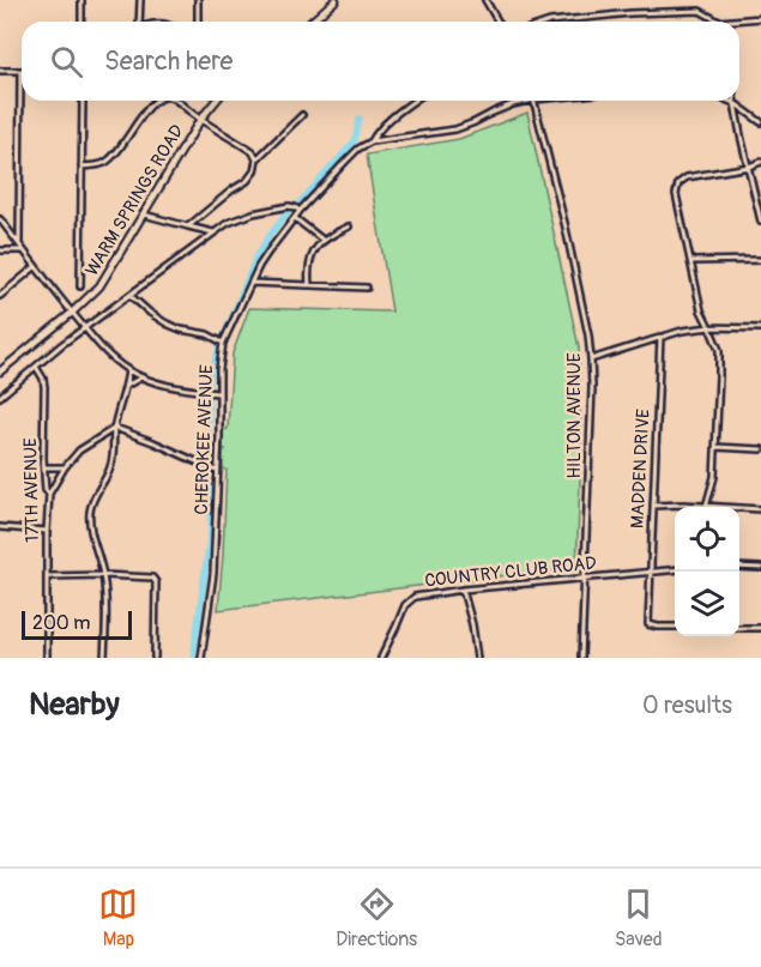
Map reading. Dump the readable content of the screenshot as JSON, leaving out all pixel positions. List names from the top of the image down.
{
  "streets": {
    "main road": ["WARM SPRINGS ROAD"],
    "street": [
      "HILTON AVENUE",
      "CHEROKEE AVENUE",
      "MADDEN DRIVE",
      "17TH AVENUE",
      "COUNTRY CLUB ROAD"
    ]
  },
  "crossings": [
    ["HILTON AVENUE", "COUNTRY CLUB ROAD"],
    ["MADDEN DRIVE", "COUNTRY CLUB ROAD"]
  ],
  "scale_bar": "200 m",
  "page": {
    "search": "Search here",
    "scale": "200 m",
    "heading": ["Nearby", "0 results"],
    "nav": ["Map", "Directions", "Saved"]
  }
}
